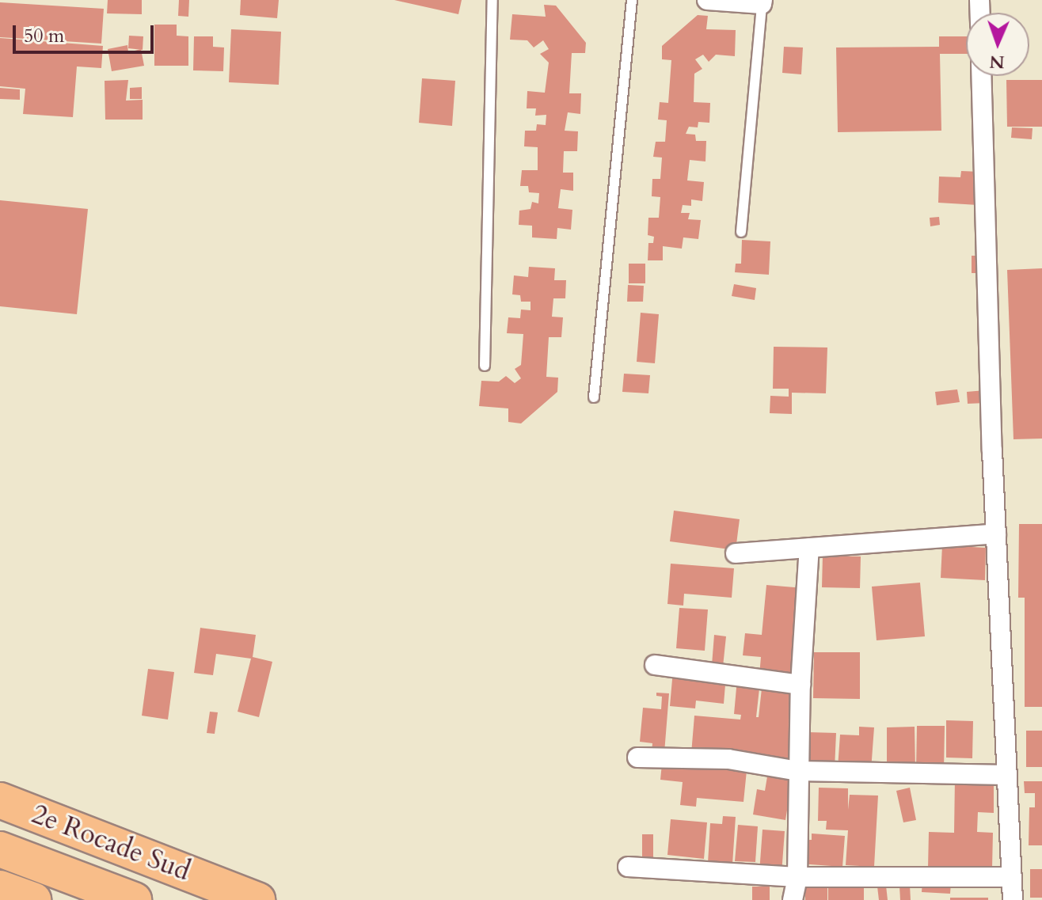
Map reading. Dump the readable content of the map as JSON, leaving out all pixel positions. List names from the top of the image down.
{
  "streets": {
    "highway": ["2e Rocade Sud"]
  },
  "scale_bar": "50 m",
  "north": "bottom"
}
